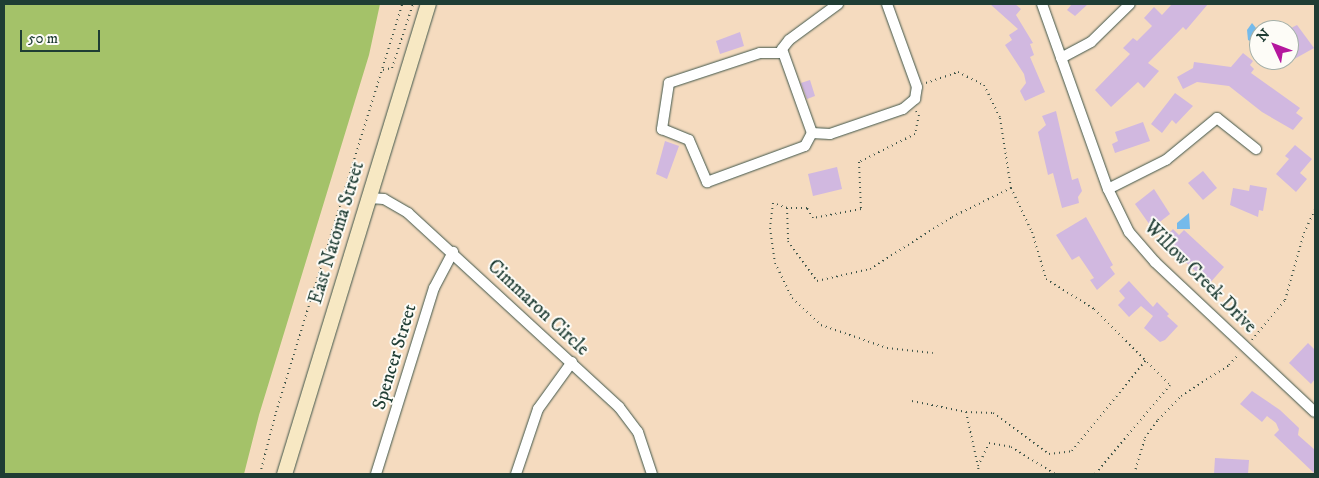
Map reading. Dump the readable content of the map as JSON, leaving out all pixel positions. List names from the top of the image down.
{
  "streets": {
    "main road": ["East Natoma Street"],
    "street": ["Willow Creek Drive", "Cimmaron Circle", "Spencer Street"]
  },
  "crossings": [
    ["East Natoma Street", "Cimmaron Circle"],
    ["Cimmaron Circle", "Spencer Street"]
  ],
  "scale_bar": "50 m",
  "north": "top left"
}
